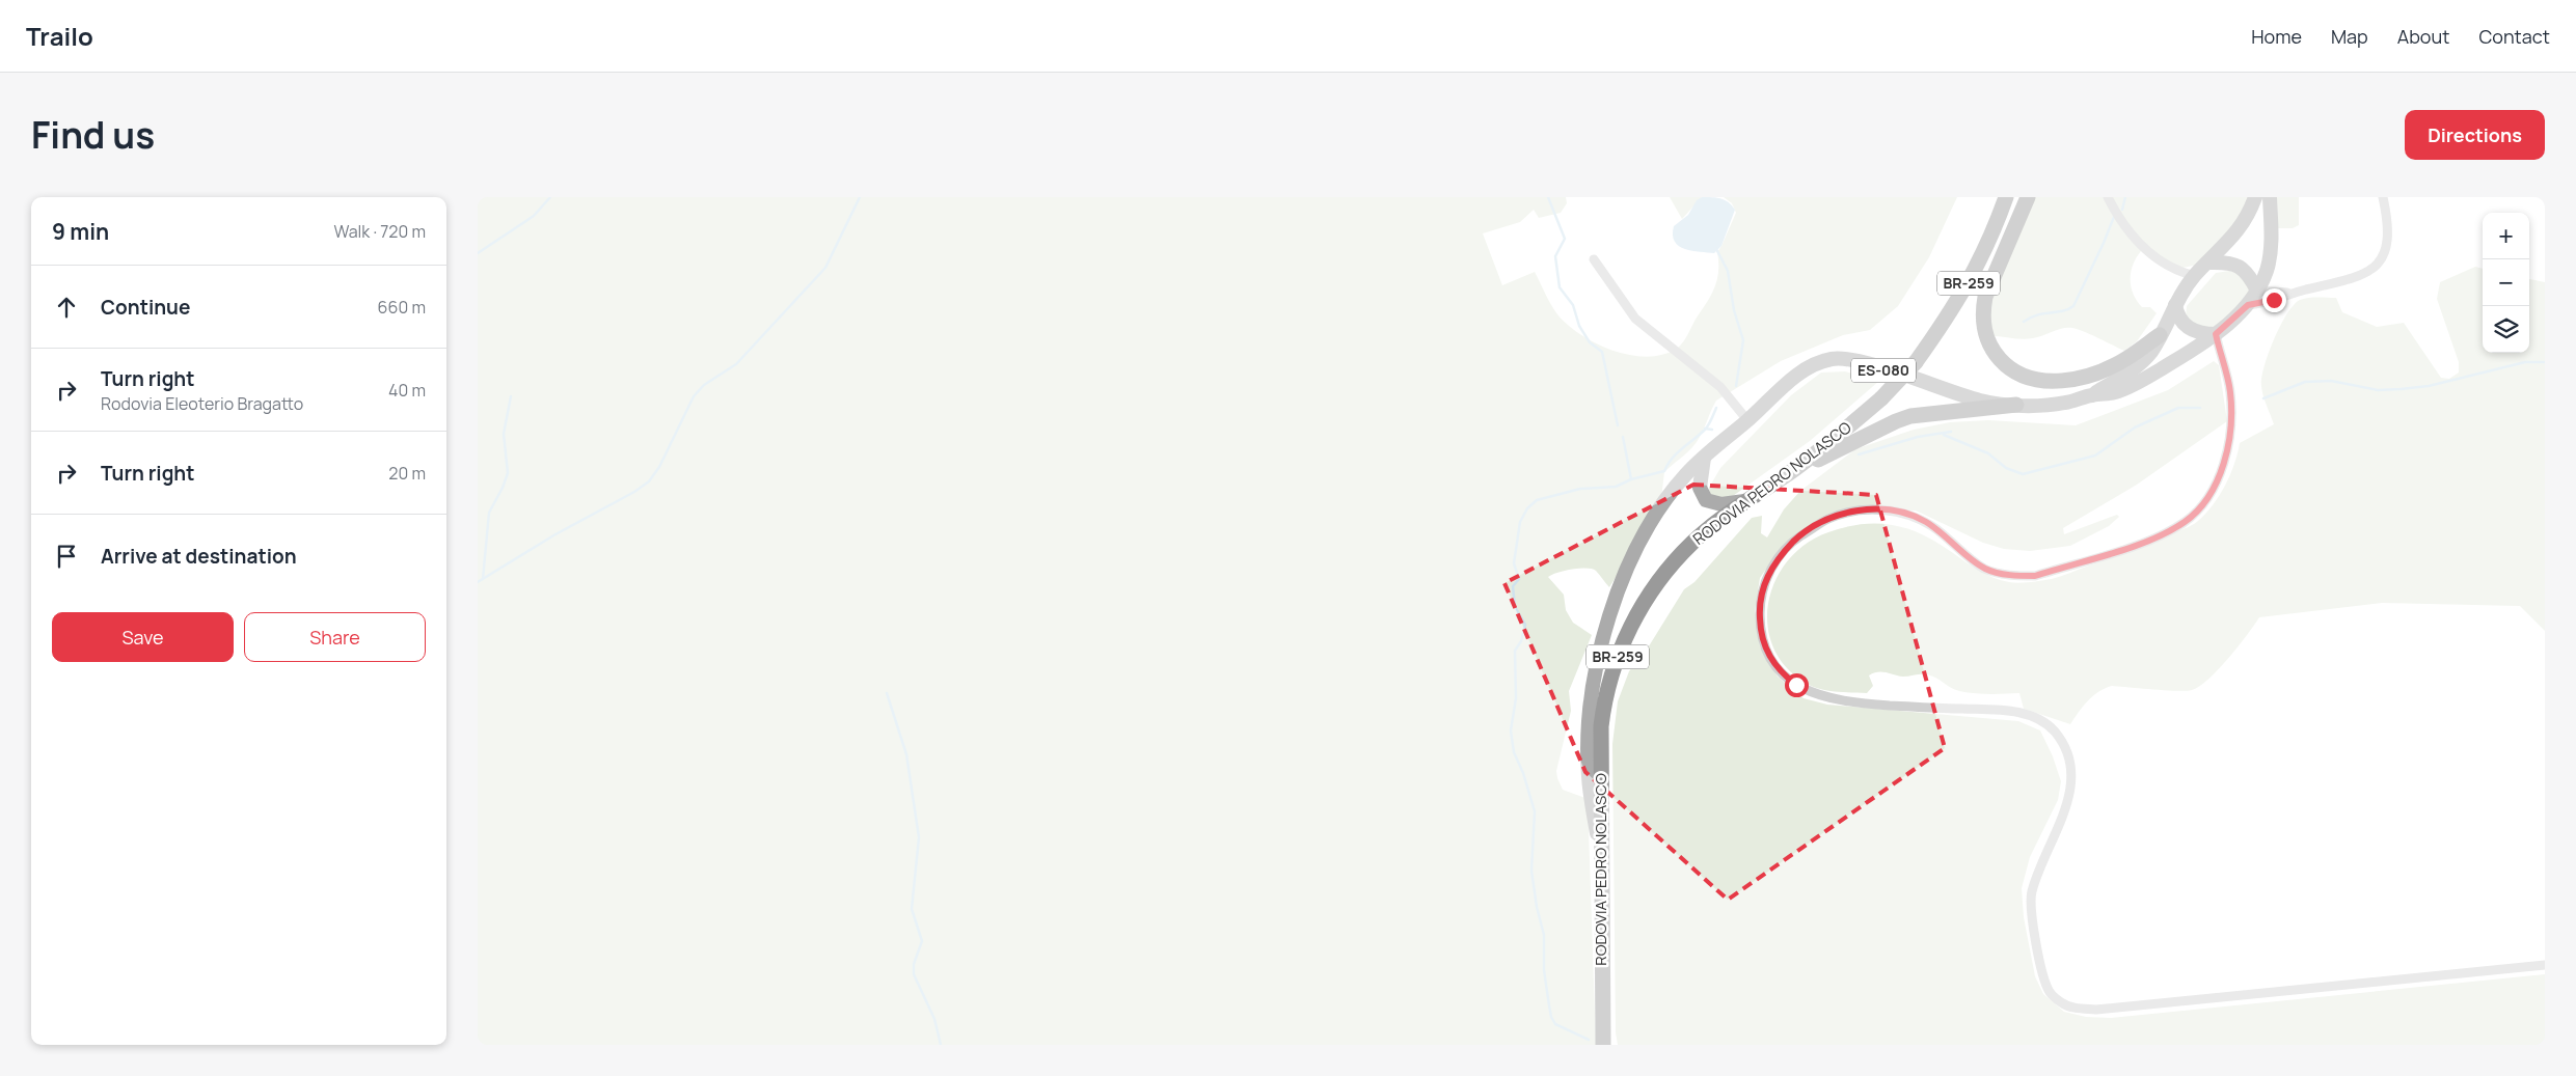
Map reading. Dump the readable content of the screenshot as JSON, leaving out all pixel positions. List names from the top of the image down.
{
  "streets": {
    "highway": ["BR-259", "ES-080", "RODOVIA PEDRO NOLASCO"]
  },
  "crossings": [
    ["ES-080", "RODOVIA PEDRO NOLASCO"]
  ],
  "page": {
    "header": "Trailo",
    "nav": [
      "Home",
      "Map",
      "About",
      "Contact"
    ],
    "title": "Find us",
    "buttons": [
      "Directions",
      ["Save", "Share"]
    ],
    "heading": ["9 min", "Walk · 720 m"],
    "map_buttons": ["+", "−"],
    "list": [
      ["Continue", "660 m"],
      ["Turn right", "Rodovia Eleoterio Bragatto", "40 m"],
      ["Turn right", "20 m"],
      "Arrive at destination"
    ]
  }
}
